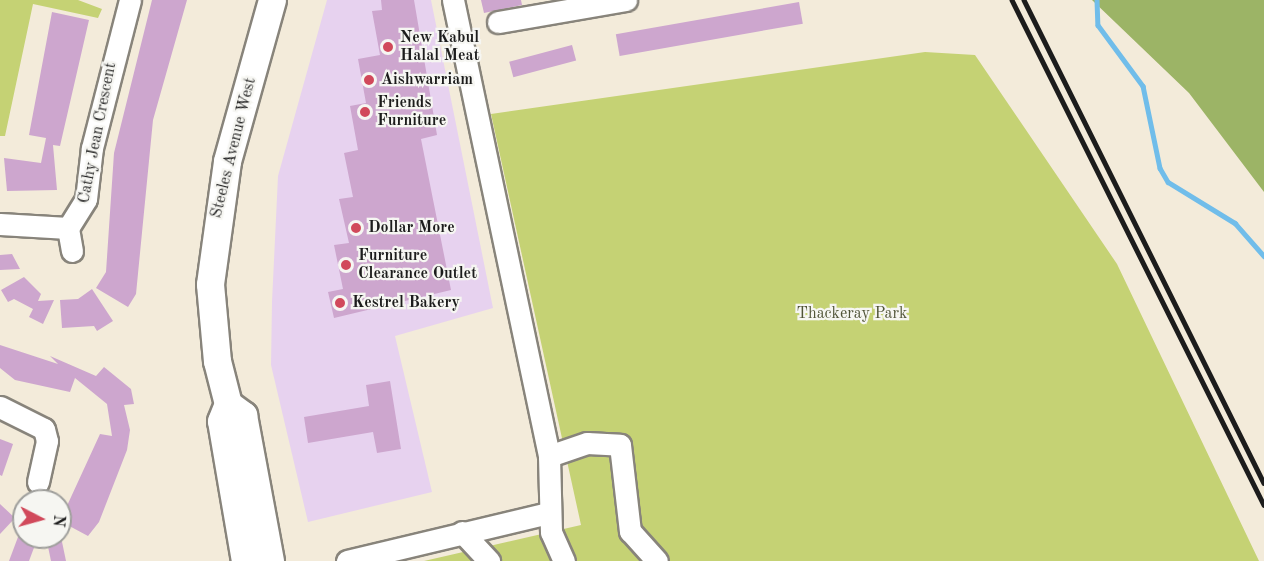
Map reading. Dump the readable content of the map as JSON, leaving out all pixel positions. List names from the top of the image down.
{
  "streets": {
    "main road": ["Steeles Avenue West"],
    "street": ["Cathy Jean Crescent"]
  },
  "parks": ["Thackeray Park"],
  "places": [
    "New Kabul Halal Meat",
    "Aishwarriam",
    "Friends Furniture",
    "Dollar More",
    "Furniture Clearance Outlet",
    "Kestrel Bakery"
  ],
  "north": "right"
}
